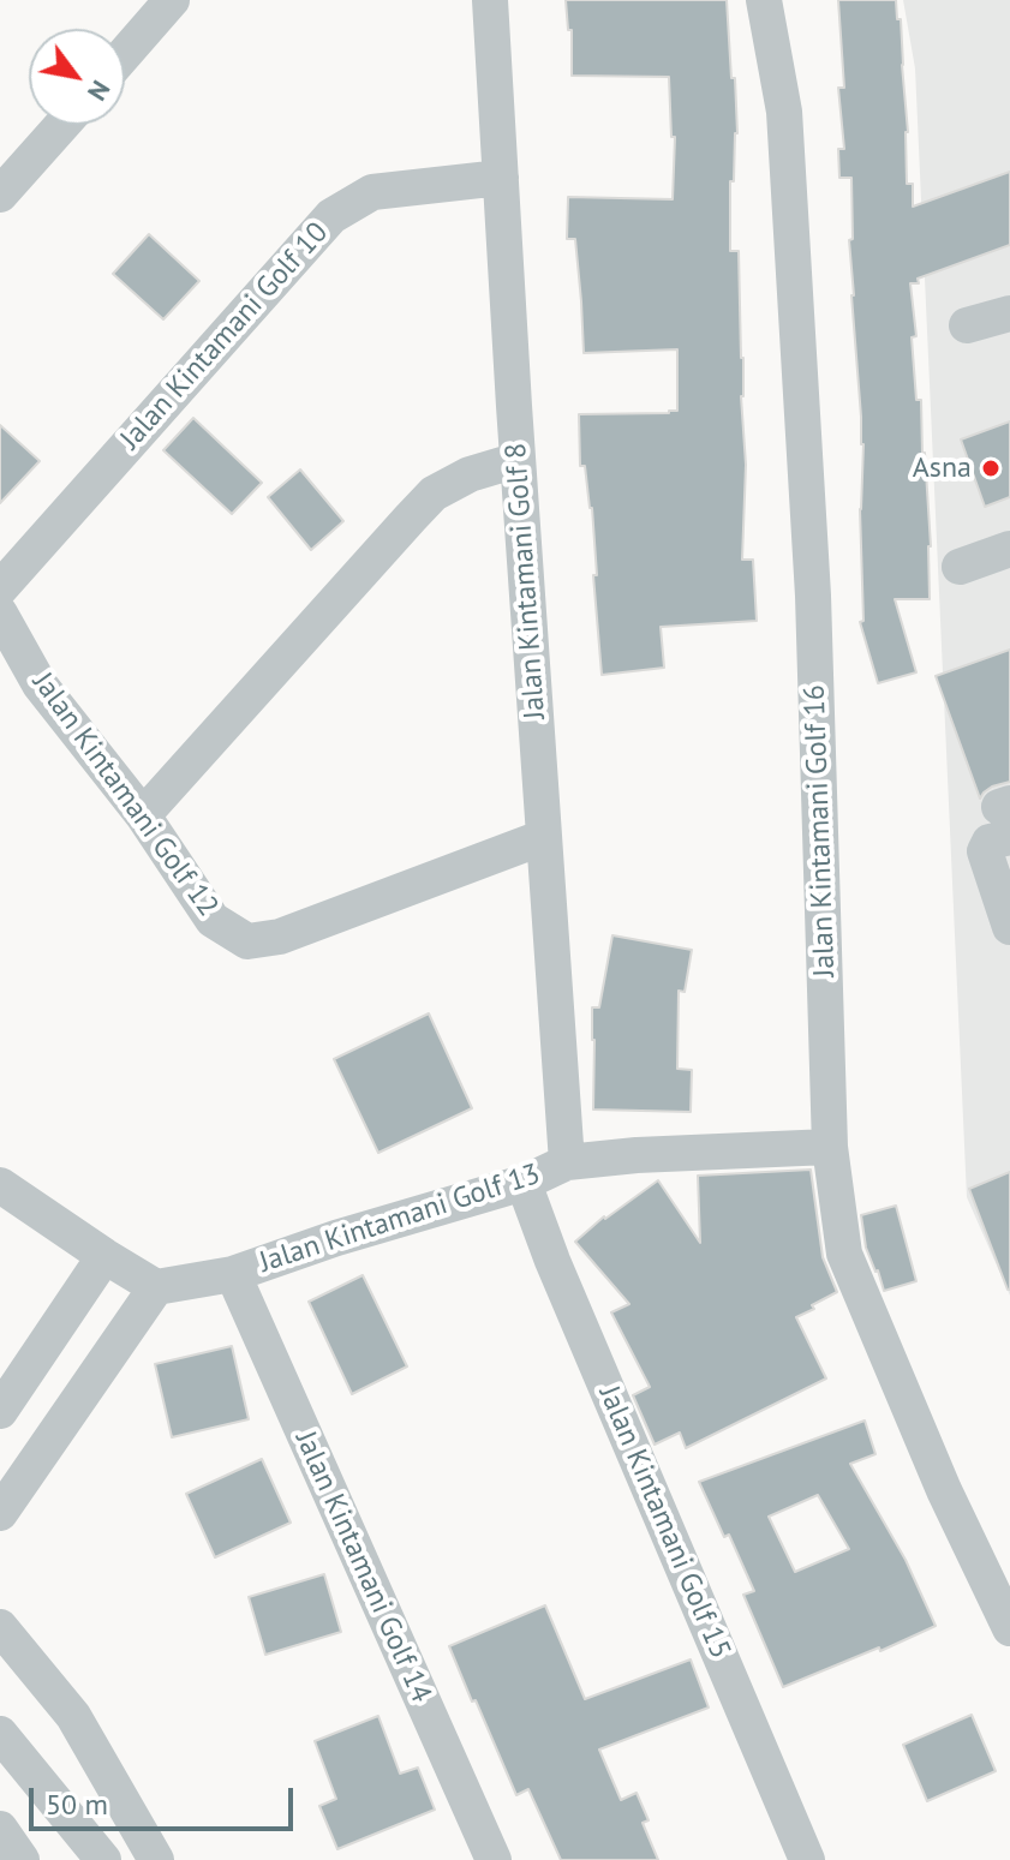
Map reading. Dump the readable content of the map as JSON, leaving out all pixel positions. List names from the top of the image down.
{
  "streets": {
    "street": [
      "Jalan Kintamani Golf 10",
      "Jalan Kintamani Golf 8",
      "Jalan Kintamani Golf 12",
      "Jalan Kintamani Golf 16",
      "Jalan Kintamani Golf 13",
      "Jalan Kintamani Golf 15",
      "Jalan Kintamani Golf 14"
    ]
  },
  "crossings": [
    ["Jalan Kintamani Golf 10", "Jalan Kintamani Golf 8"],
    ["Jalan Kintamani Golf 8", "Jalan Kintamani Golf 12"],
    ["Jalan Kintamani Golf 8", "Jalan Kintamani Golf 13"],
    ["Jalan Kintamani Golf 16", "Jalan Kintamani Golf 13"],
    ["Jalan Kintamani Golf 13", "Jalan Kintamani Golf 15"],
    ["Jalan Kintamani Golf 13", "Jalan Kintamani Golf 14"]
  ],
  "places": ["Asna"],
  "scale_bar": "50 m",
  "north": "bottom right"
}
